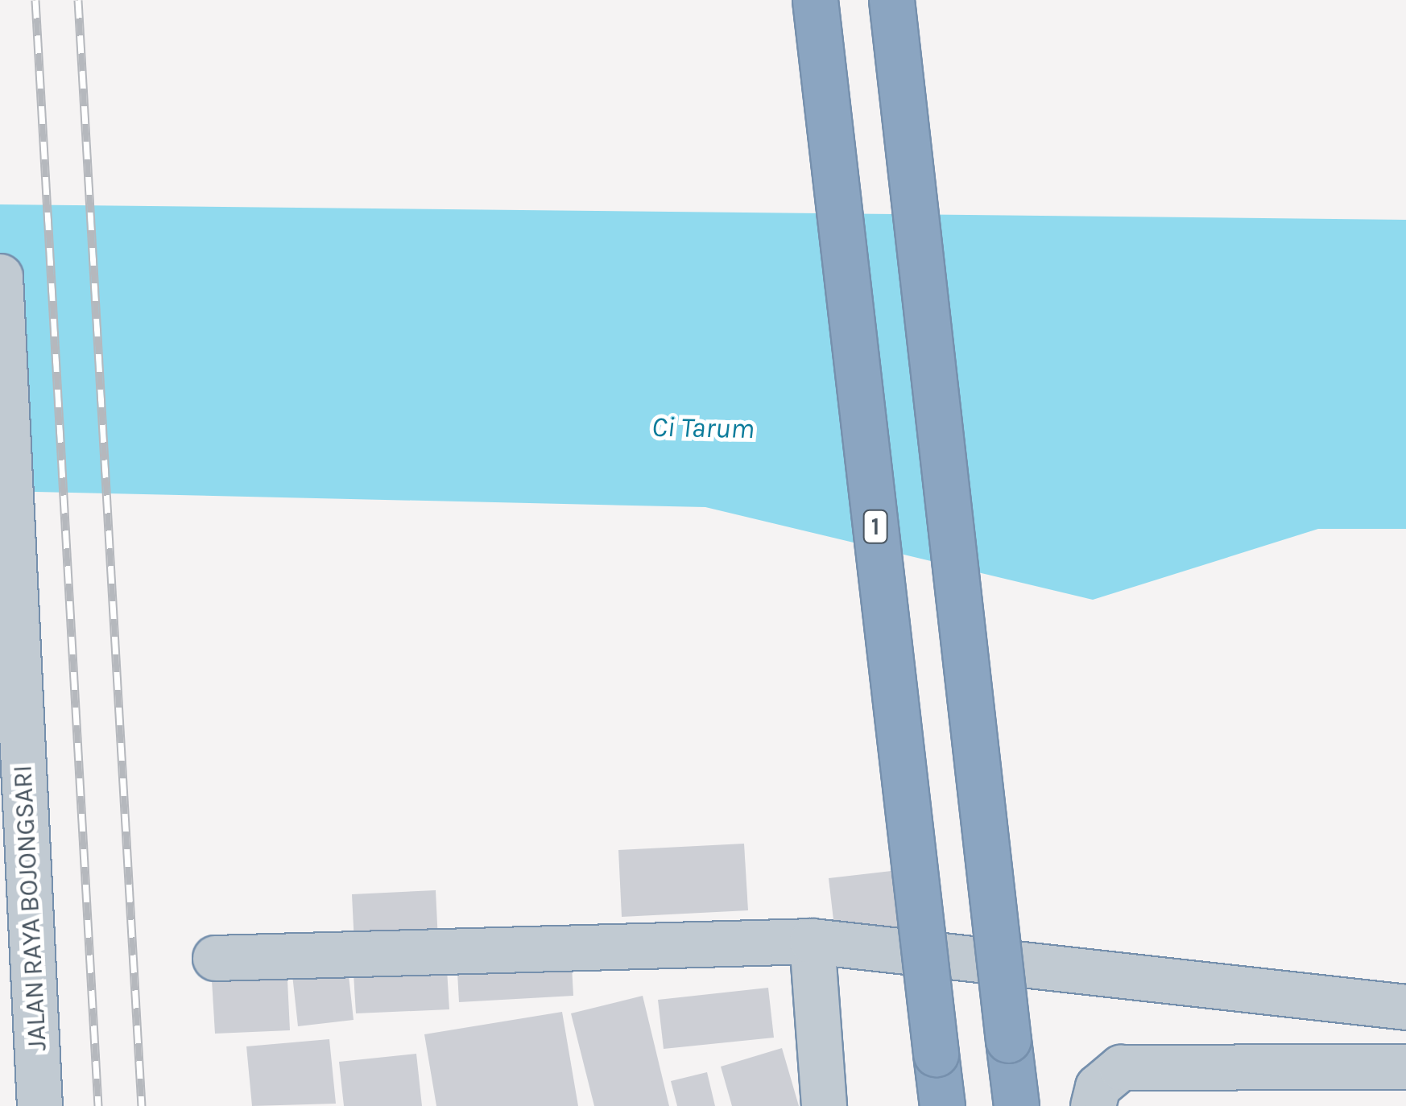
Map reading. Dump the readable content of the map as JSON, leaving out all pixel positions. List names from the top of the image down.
{
  "streets": {
    "highway": ["1"],
    "street": ["JALAN RAYA BOJONGSARI"]
  },
  "water": ["Ci Tarum"]
}
